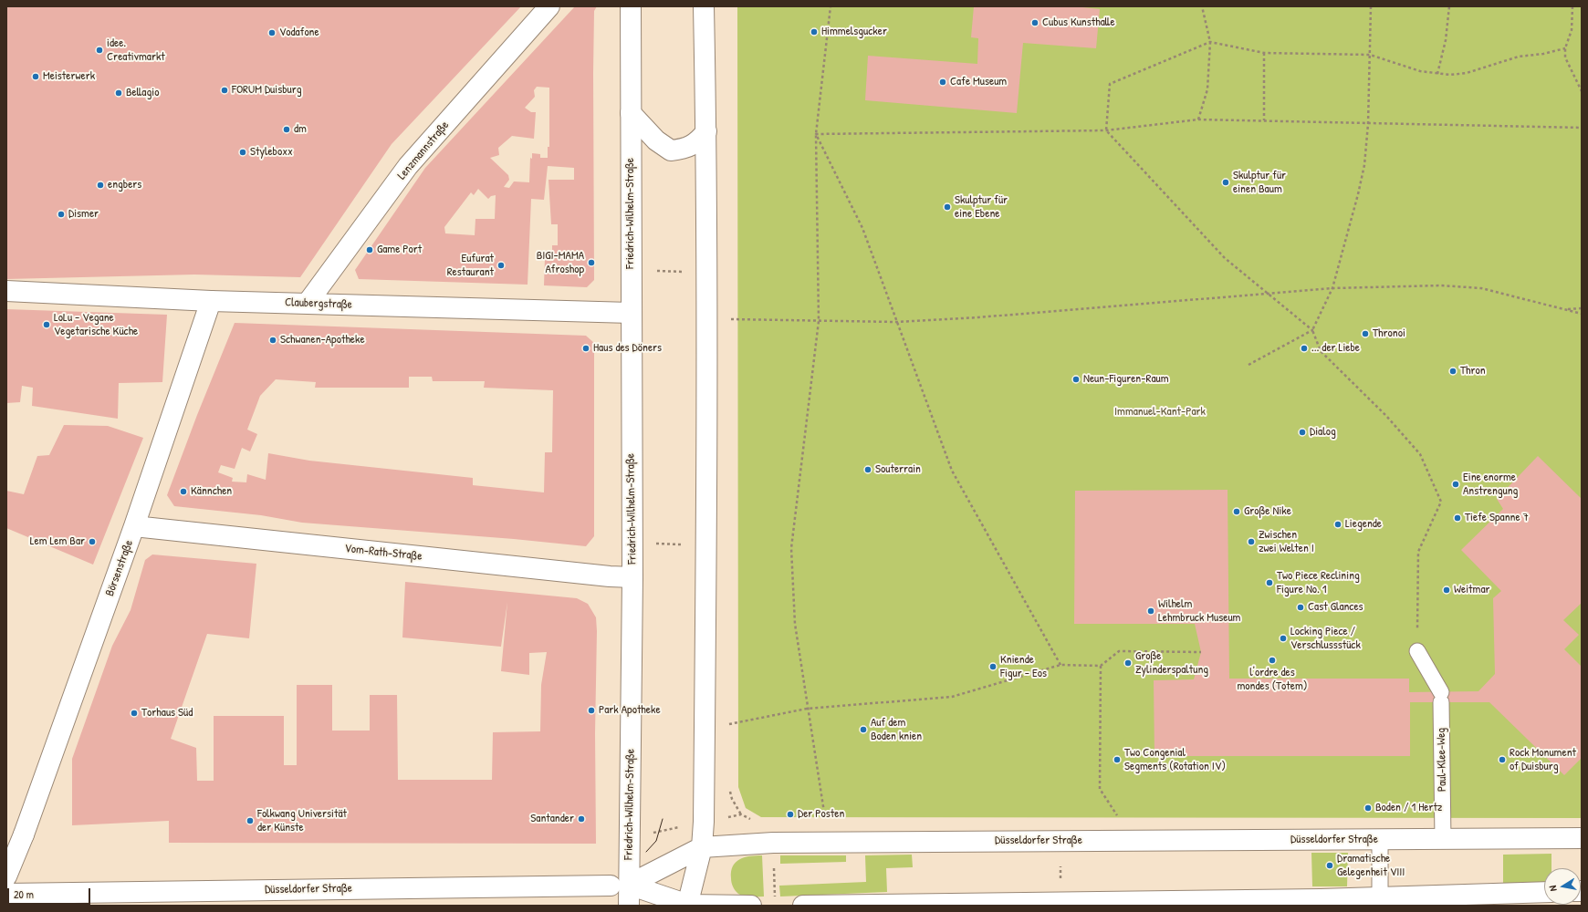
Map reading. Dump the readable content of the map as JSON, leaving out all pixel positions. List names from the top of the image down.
{
  "streets": {
    "main road": [
      "Lenzmannstraße",
      "Friedrich-Wilhelm-Straße",
      "Claubergstraße",
      "Vom-Rath-Straße",
      "Börsenstraße",
      "Düsseldorfer Straße"
    ],
    "lane": ["Paul-Klee-Weg"]
  },
  "crossings": [
    ["Lenzmannstraße", "Claubergstraße"],
    ["Friedrich-Wilhelm-Straße", "Claubergstraße"],
    ["Friedrich-Wilhelm-Straße", "Vom-Rath-Straße"],
    ["Friedrich-Wilhelm-Straße", "Düsseldorfer Straße"],
    ["Claubergstraße", "Börsenstraße"],
    ["Vom-Rath-Straße", "Börsenstraße"],
    ["Paul-Klee-Weg", "Düsseldorfer Straße"]
  ],
  "parks": ["Immanuel-Kant-Park"],
  "places": [
    "Cubus Kunsthalle",
    "Himmelsgucker",
    "Vodafone",
    "idee. Creativmarkt",
    "Meisterwerk",
    "Cafe Museum",
    "FORUM Duisburg",
    "Bellagio",
    "dm",
    "Styleboxx",
    "Skulptur für einen Baum",
    "engbers",
    "Skulptur für eine Ebene",
    "Dismer",
    "Game Port",
    "BIGI-MAMA Afroshop",
    "Eufurat Restaurant",
    "LoLu - Vegane Vegetarische Küche",
    "Thronoi",
    "Schwanen-Apotheke",
    "Haus des Döners",
    "... der Liebe",
    "Thron",
    "Neun-Figuren-Raum",
    "Dialog",
    "Souterrain",
    "Eine enorme Anstrengung",
    "Kännchen",
    "Große Nike",
    "Tiefe Spanne 7",
    "Liegende",
    "Lem Lem Bar",
    "Zwischen zwei Welten I",
    "Two Piece Reclining Figure No. 1",
    "Weitmar",
    "Cast Glances",
    "Wilhelm Lehmbruck Museum",
    "Locking Piece / Verschlussstück",
    "l'ordre des mondes (Totem)",
    "Große Zylinderspaltung",
    "Kniende Figur - Eos",
    "Park Apotheke",
    "Torhaus Süd",
    "Auf dem Boden knien",
    "Two Congenial Segments (Rotation IV)",
    "Rock Monument of Duisburg",
    "Boden / 1 Hertz",
    "Der Posten",
    "Santander",
    "Folkwang Universität der Künste",
    "Dramatische Gelegenheit VIII"
  ],
  "scale_bar": "20 m",
  "north": "left"
}
